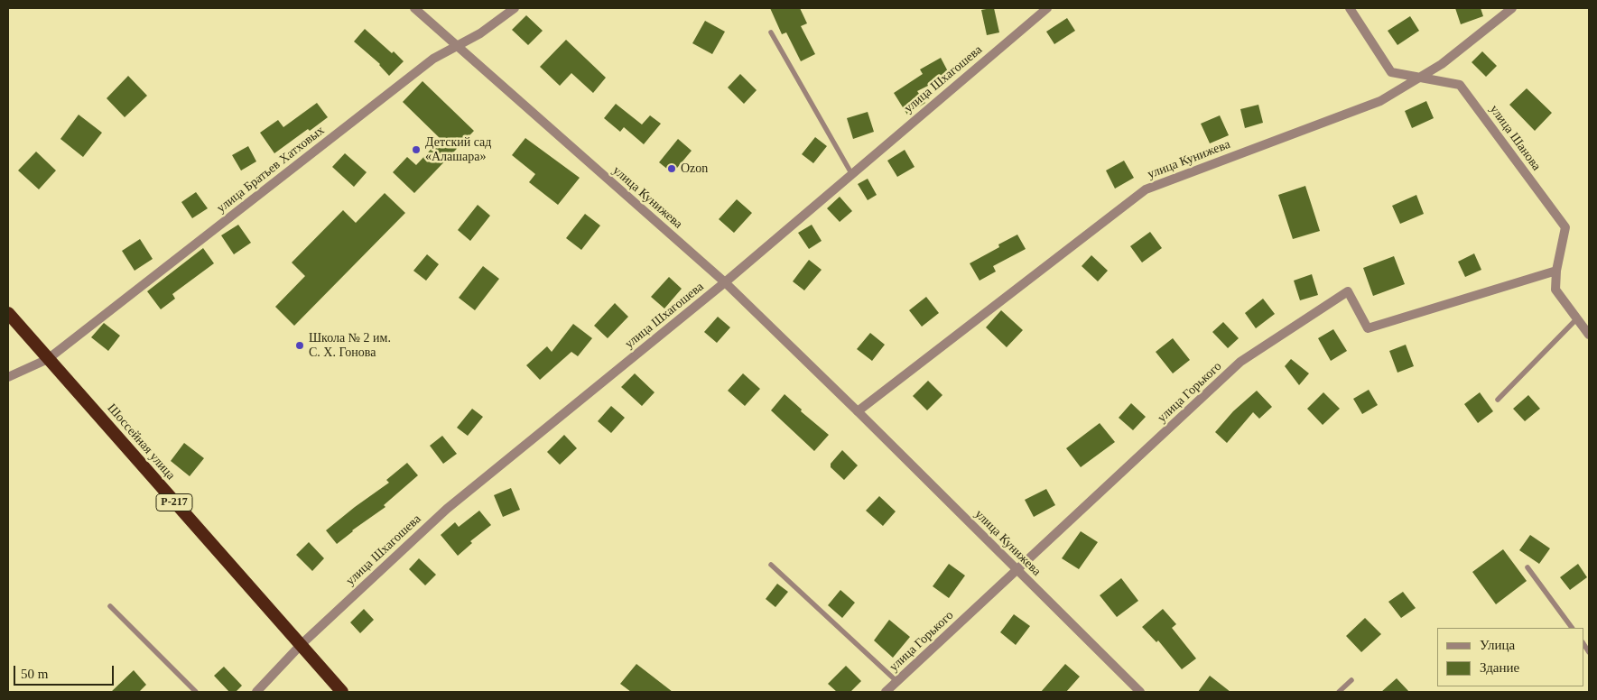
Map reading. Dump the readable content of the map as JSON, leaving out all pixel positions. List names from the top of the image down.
{
  "streets": {
    "highway": ["Шоссейная улица", "Р-217"],
    "street": [
      "улица Шхагошева",
      "улица Шанова",
      "улица Кунижева",
      "улица Братьев Хатховых",
      "улица Горького"
    ]
  },
  "crossings": [
    ["улица Шхагошева", "улица Кунижева"],
    ["улица Шхагошева", "Шоссейная улица"],
    ["улица Шанова", "улица Кунижева"],
    ["улица Шанова", "улица Горького"],
    ["улица Кунижева", "улица Братьев Хатховых"],
    ["улица Кунижева", "улица Горького"],
    ["улица Братьев Хатховых", "Шоссейная улица"]
  ],
  "places": ["Детский сад «Алашара»", "Ozon", "Школа № 2 им. С. Х. Гонова"],
  "legend": ["Улица", "Здание"],
  "scale_bar": "50 m"
}
